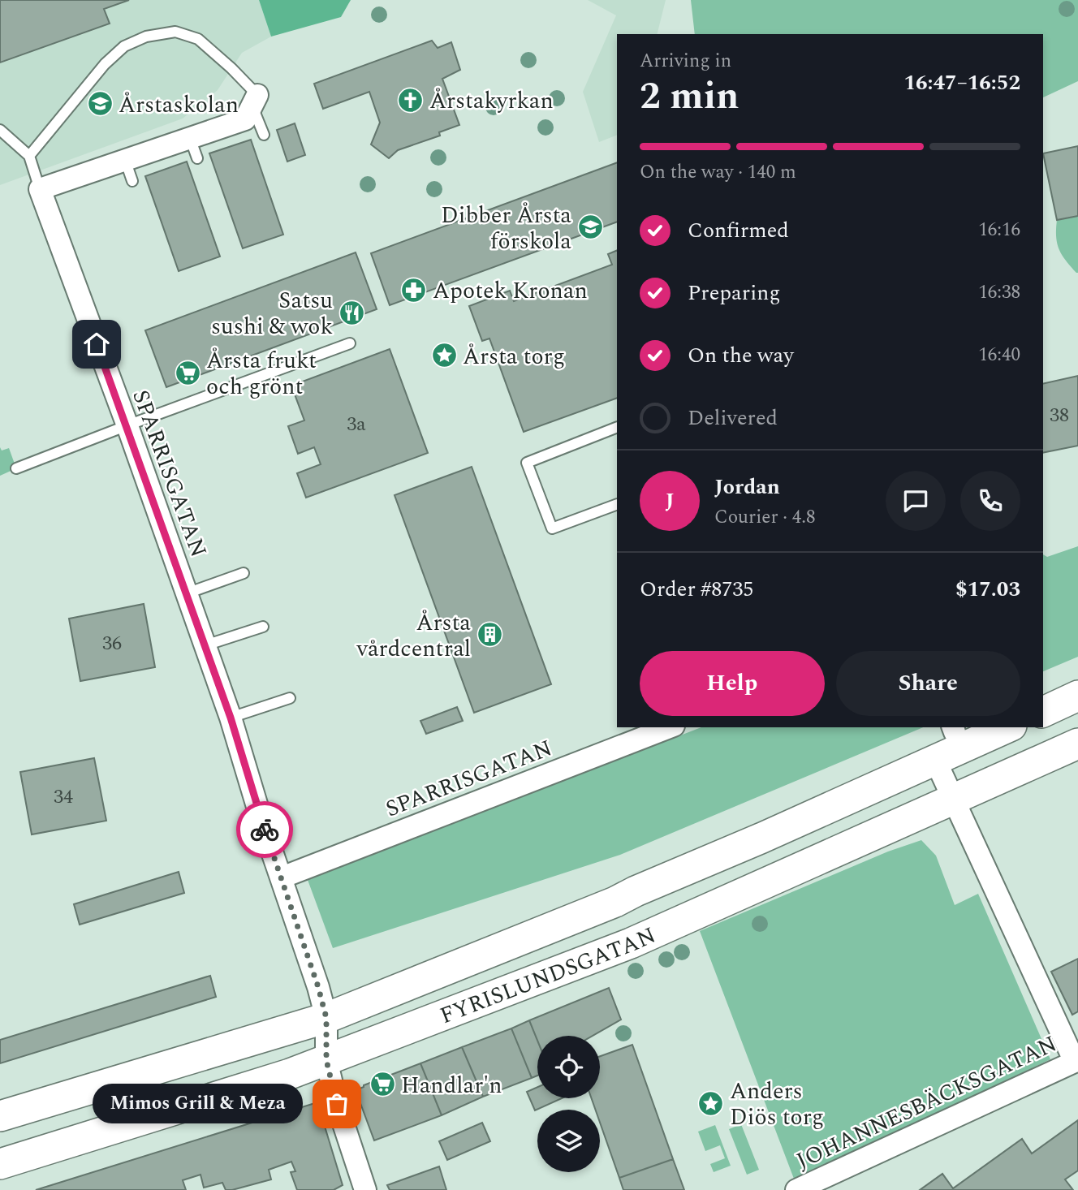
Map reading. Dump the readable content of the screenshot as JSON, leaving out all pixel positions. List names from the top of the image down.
{
  "streets": {
    "main road": ["FYRISLUNDSGATAN"],
    "street": ["SPARRISGATAN", "JOHANNESBÄCKSGATAN"]
  },
  "crossings": [
    ["SPARRISGATAN", "FYRISLUNDSGATAN"]
  ],
  "places": {
    "church": ["Årstakyrkan"],
    "school or university": ["Årstaskolan", "Dibber Årsta förskola"],
    "pharmacy": ["Apotek Kronan"],
    "restaurant": ["Satsu sushi & wok"],
    "place": ["Årsta torg", "Anders Diös torg"],
    "supermarket": ["Årsta frukt och grönt", "Handlar'n"],
    "building": ["Årsta vårdcentral"],
    "other": ["Mimos Grill & Meza"]
  },
  "house_numbers": [
    "38",
    "3a",
    "36",
    "34"
  ],
  "page": {
    "heading": ["2 min", "Arriving in", "16:47–16:52"],
    "panel": [
      "Jordan",
      "Courier · 4.8",
      "Order #8735",
      "$17.03"
    ],
    "bar": "On the way · 140 m",
    "list": [
      ["Confirmed", "16:16"],
      ["Preparing", "16:38"],
      ["On the way", "16:40"],
      "Delivered"
    ],
    "round": "J",
    "buttons": ["Help", "Share"],
    "bubble": "Mimos Grill & Meza"
  }
}
